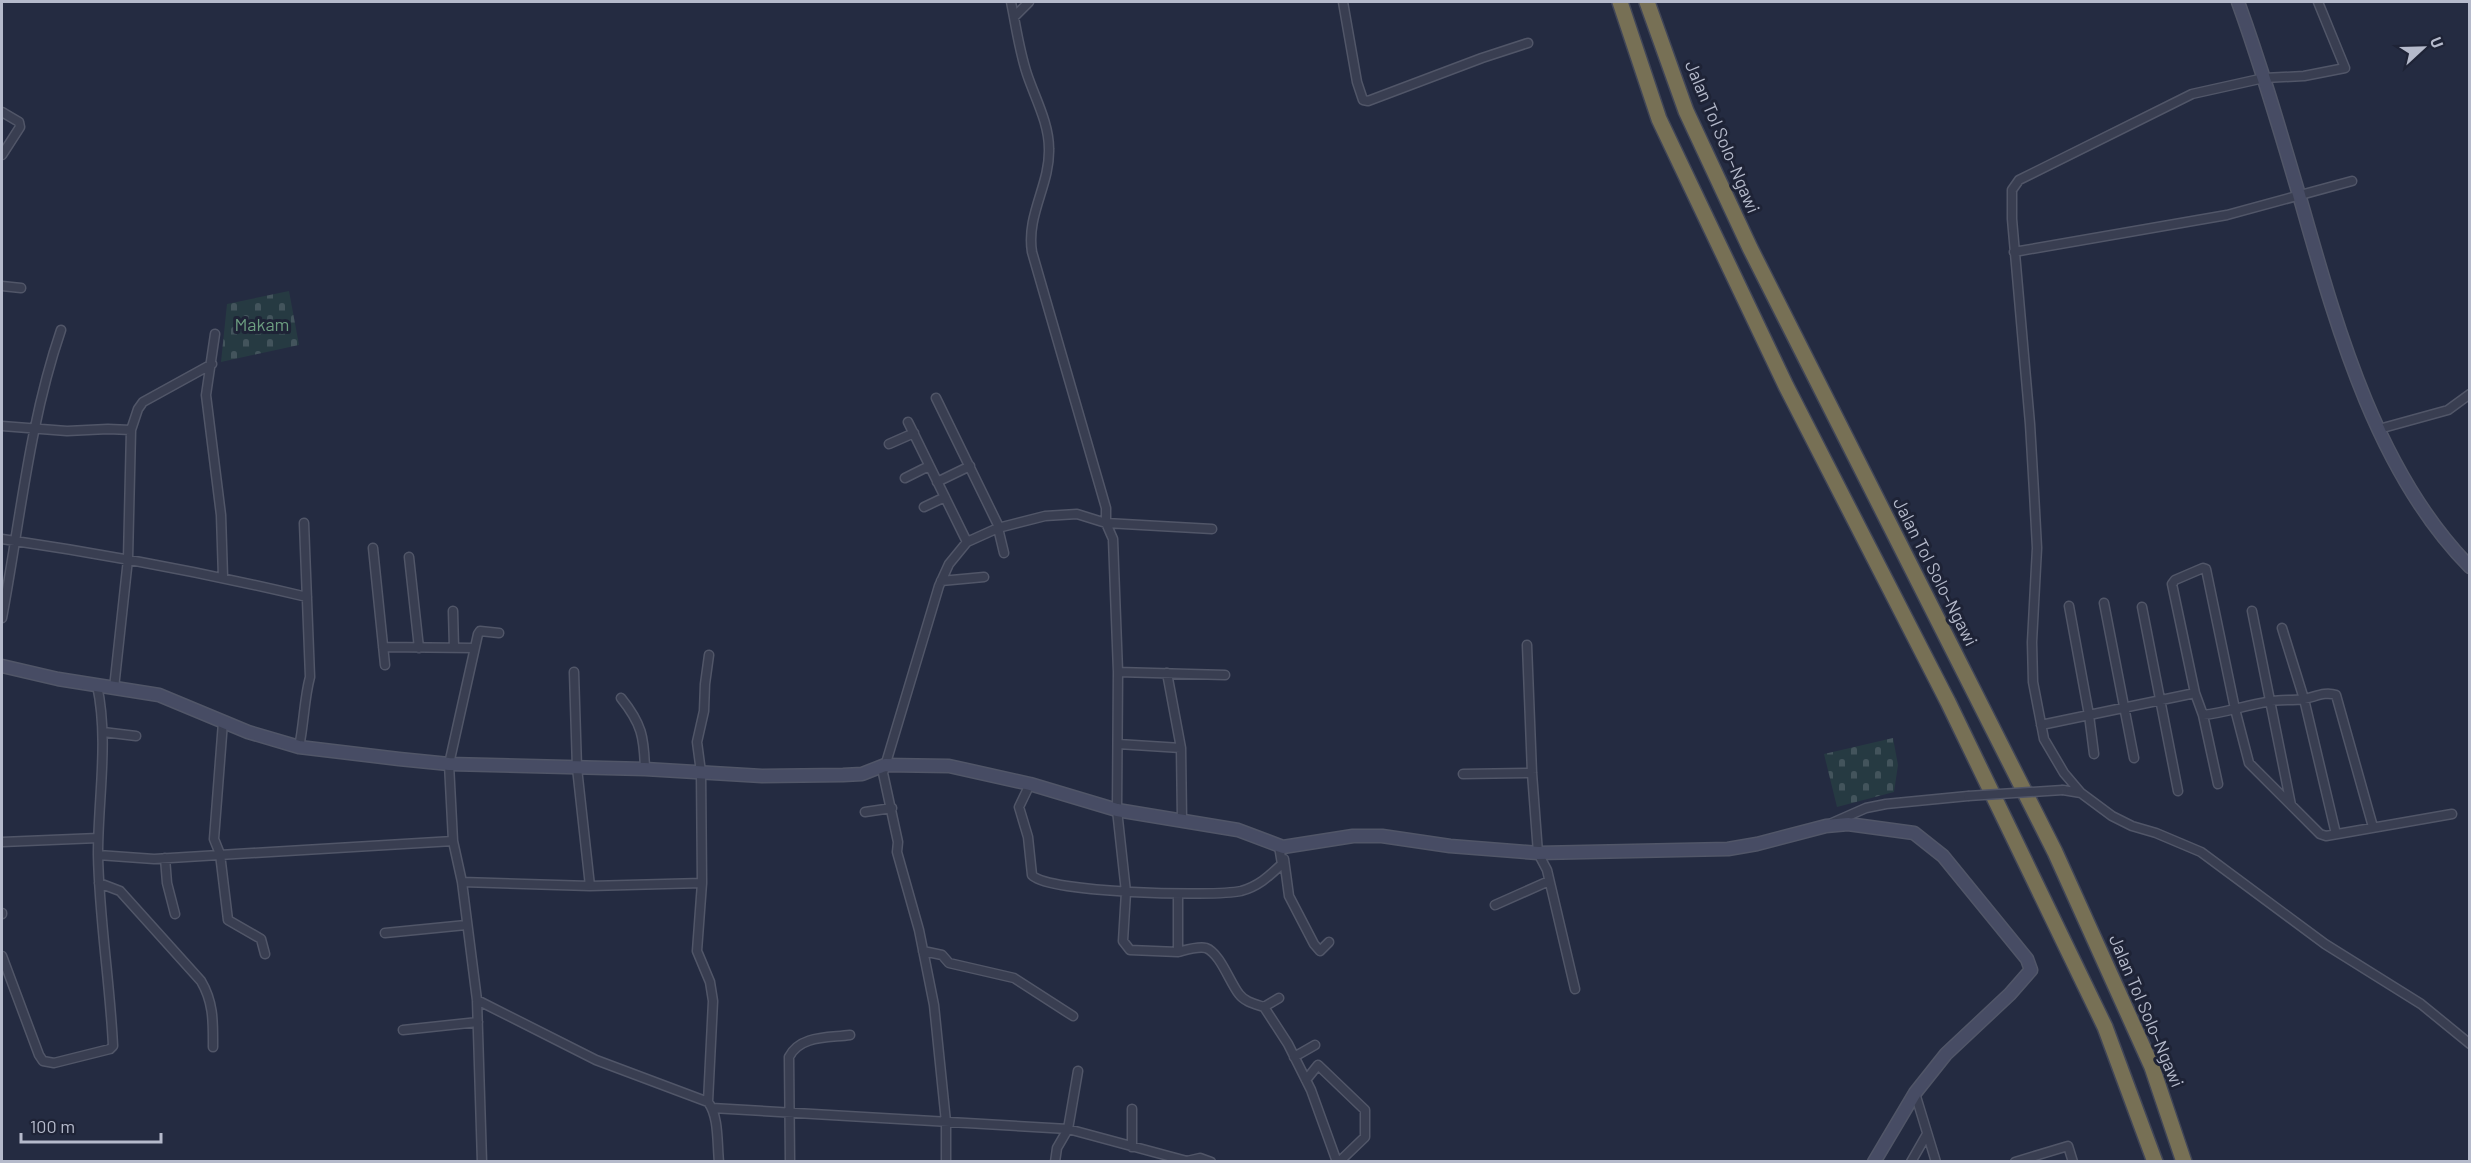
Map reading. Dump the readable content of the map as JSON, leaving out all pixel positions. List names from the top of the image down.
{
  "streets": {
    "highway": ["Jalan Tol Solo–Ngawi"]
  },
  "parks": ["Makam"],
  "scale_bar": "100 m",
  "north": "right"
}
